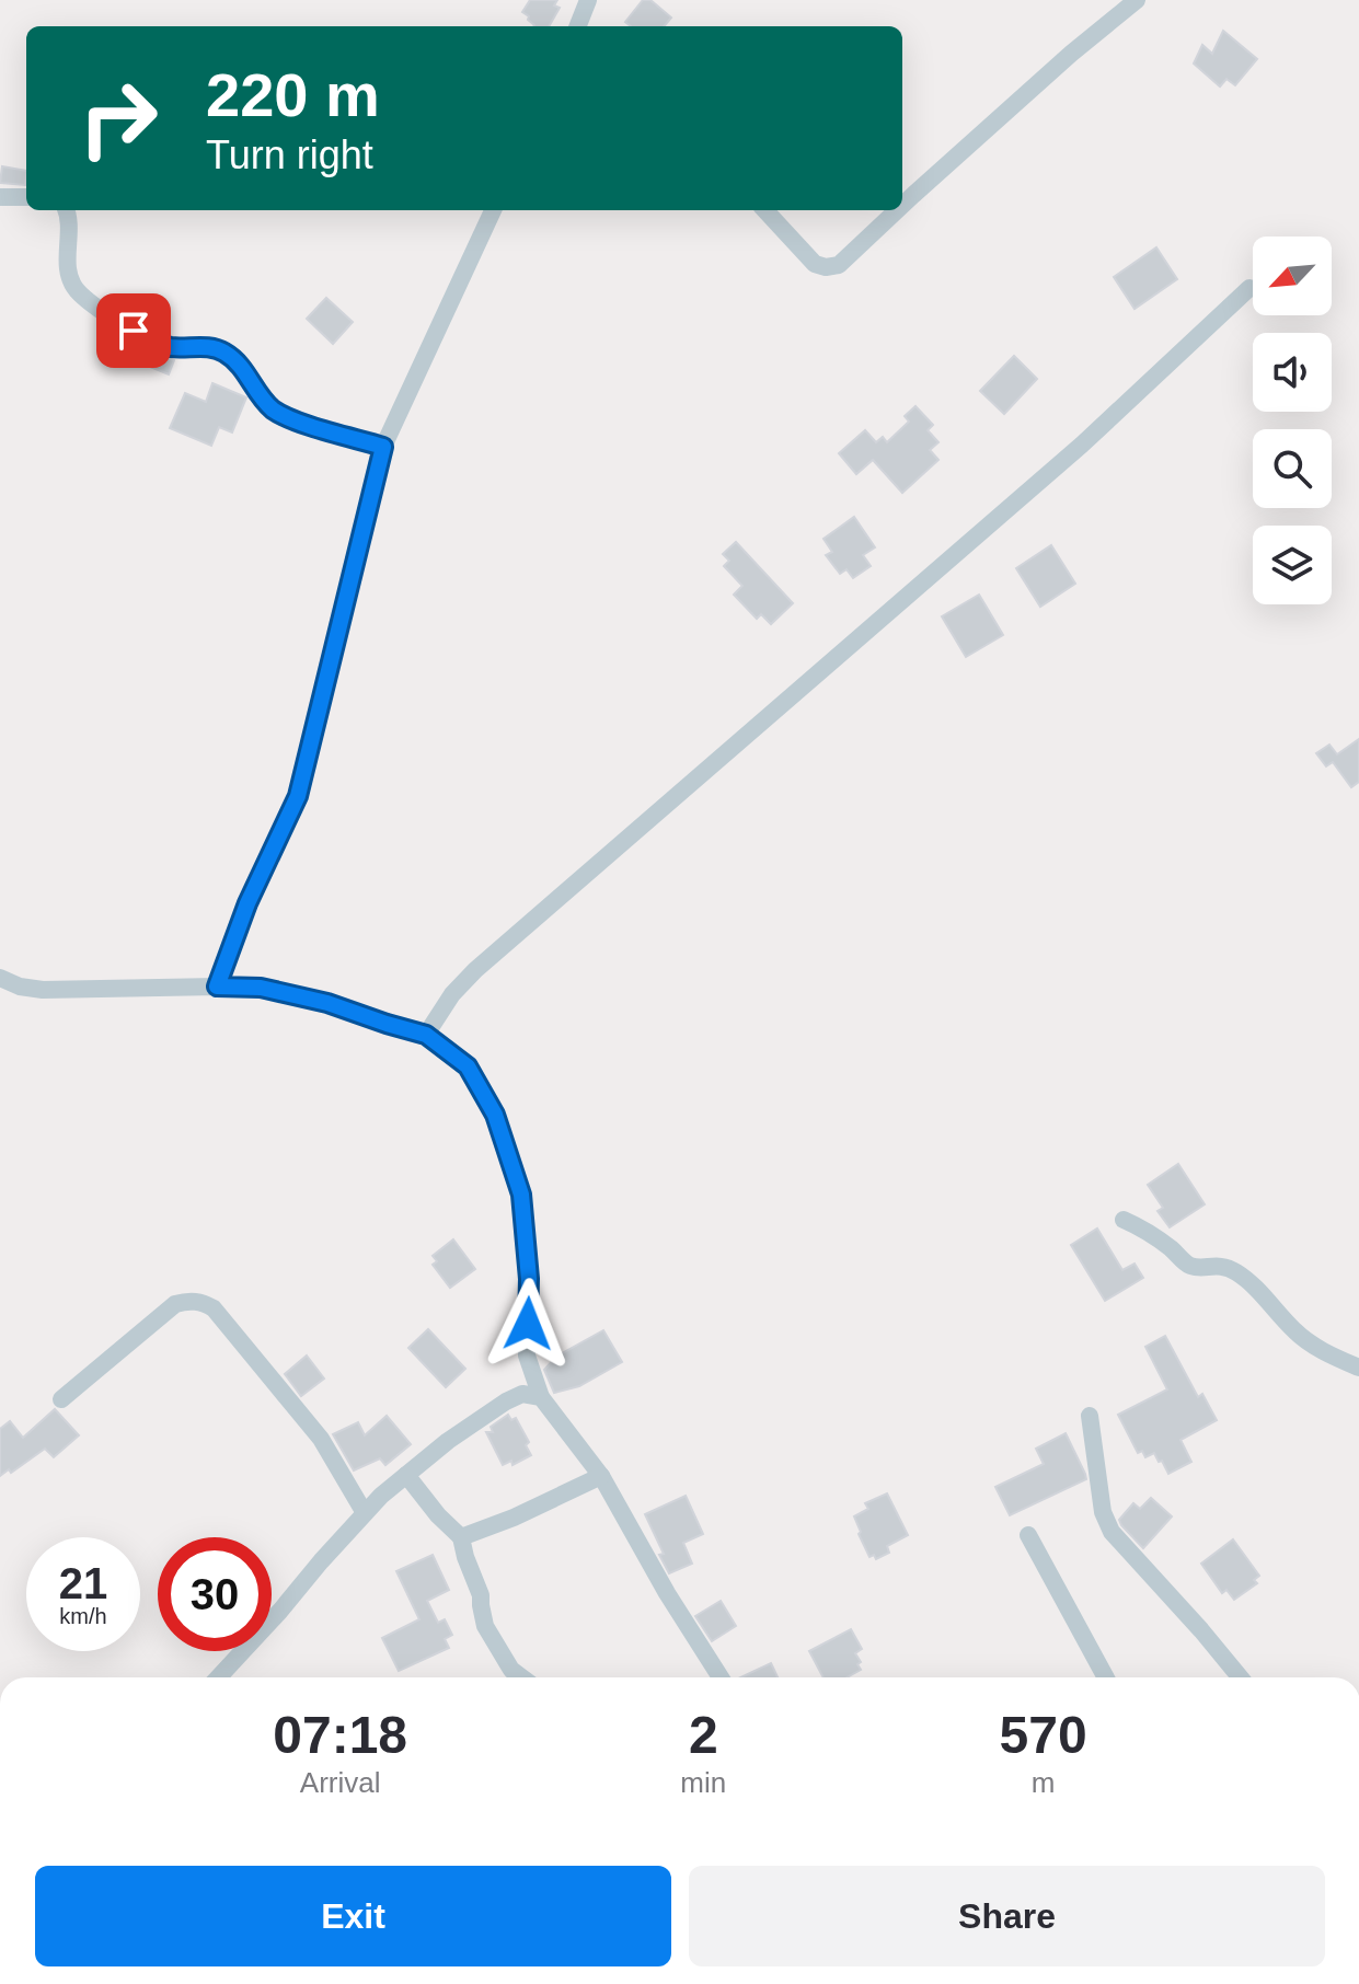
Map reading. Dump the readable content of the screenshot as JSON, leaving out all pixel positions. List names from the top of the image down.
{
  "north": "bottom left",
  "page": {
    "turn": ["220 m", "Turn right"],
    "speed": "21 km/h",
    "limit": "30",
    "eta": [
      "07:18",
      "Arrival",
      "2",
      "min",
      "570",
      "m"
    ],
    "buttons": ["Exit", "Share"]
  }
}
